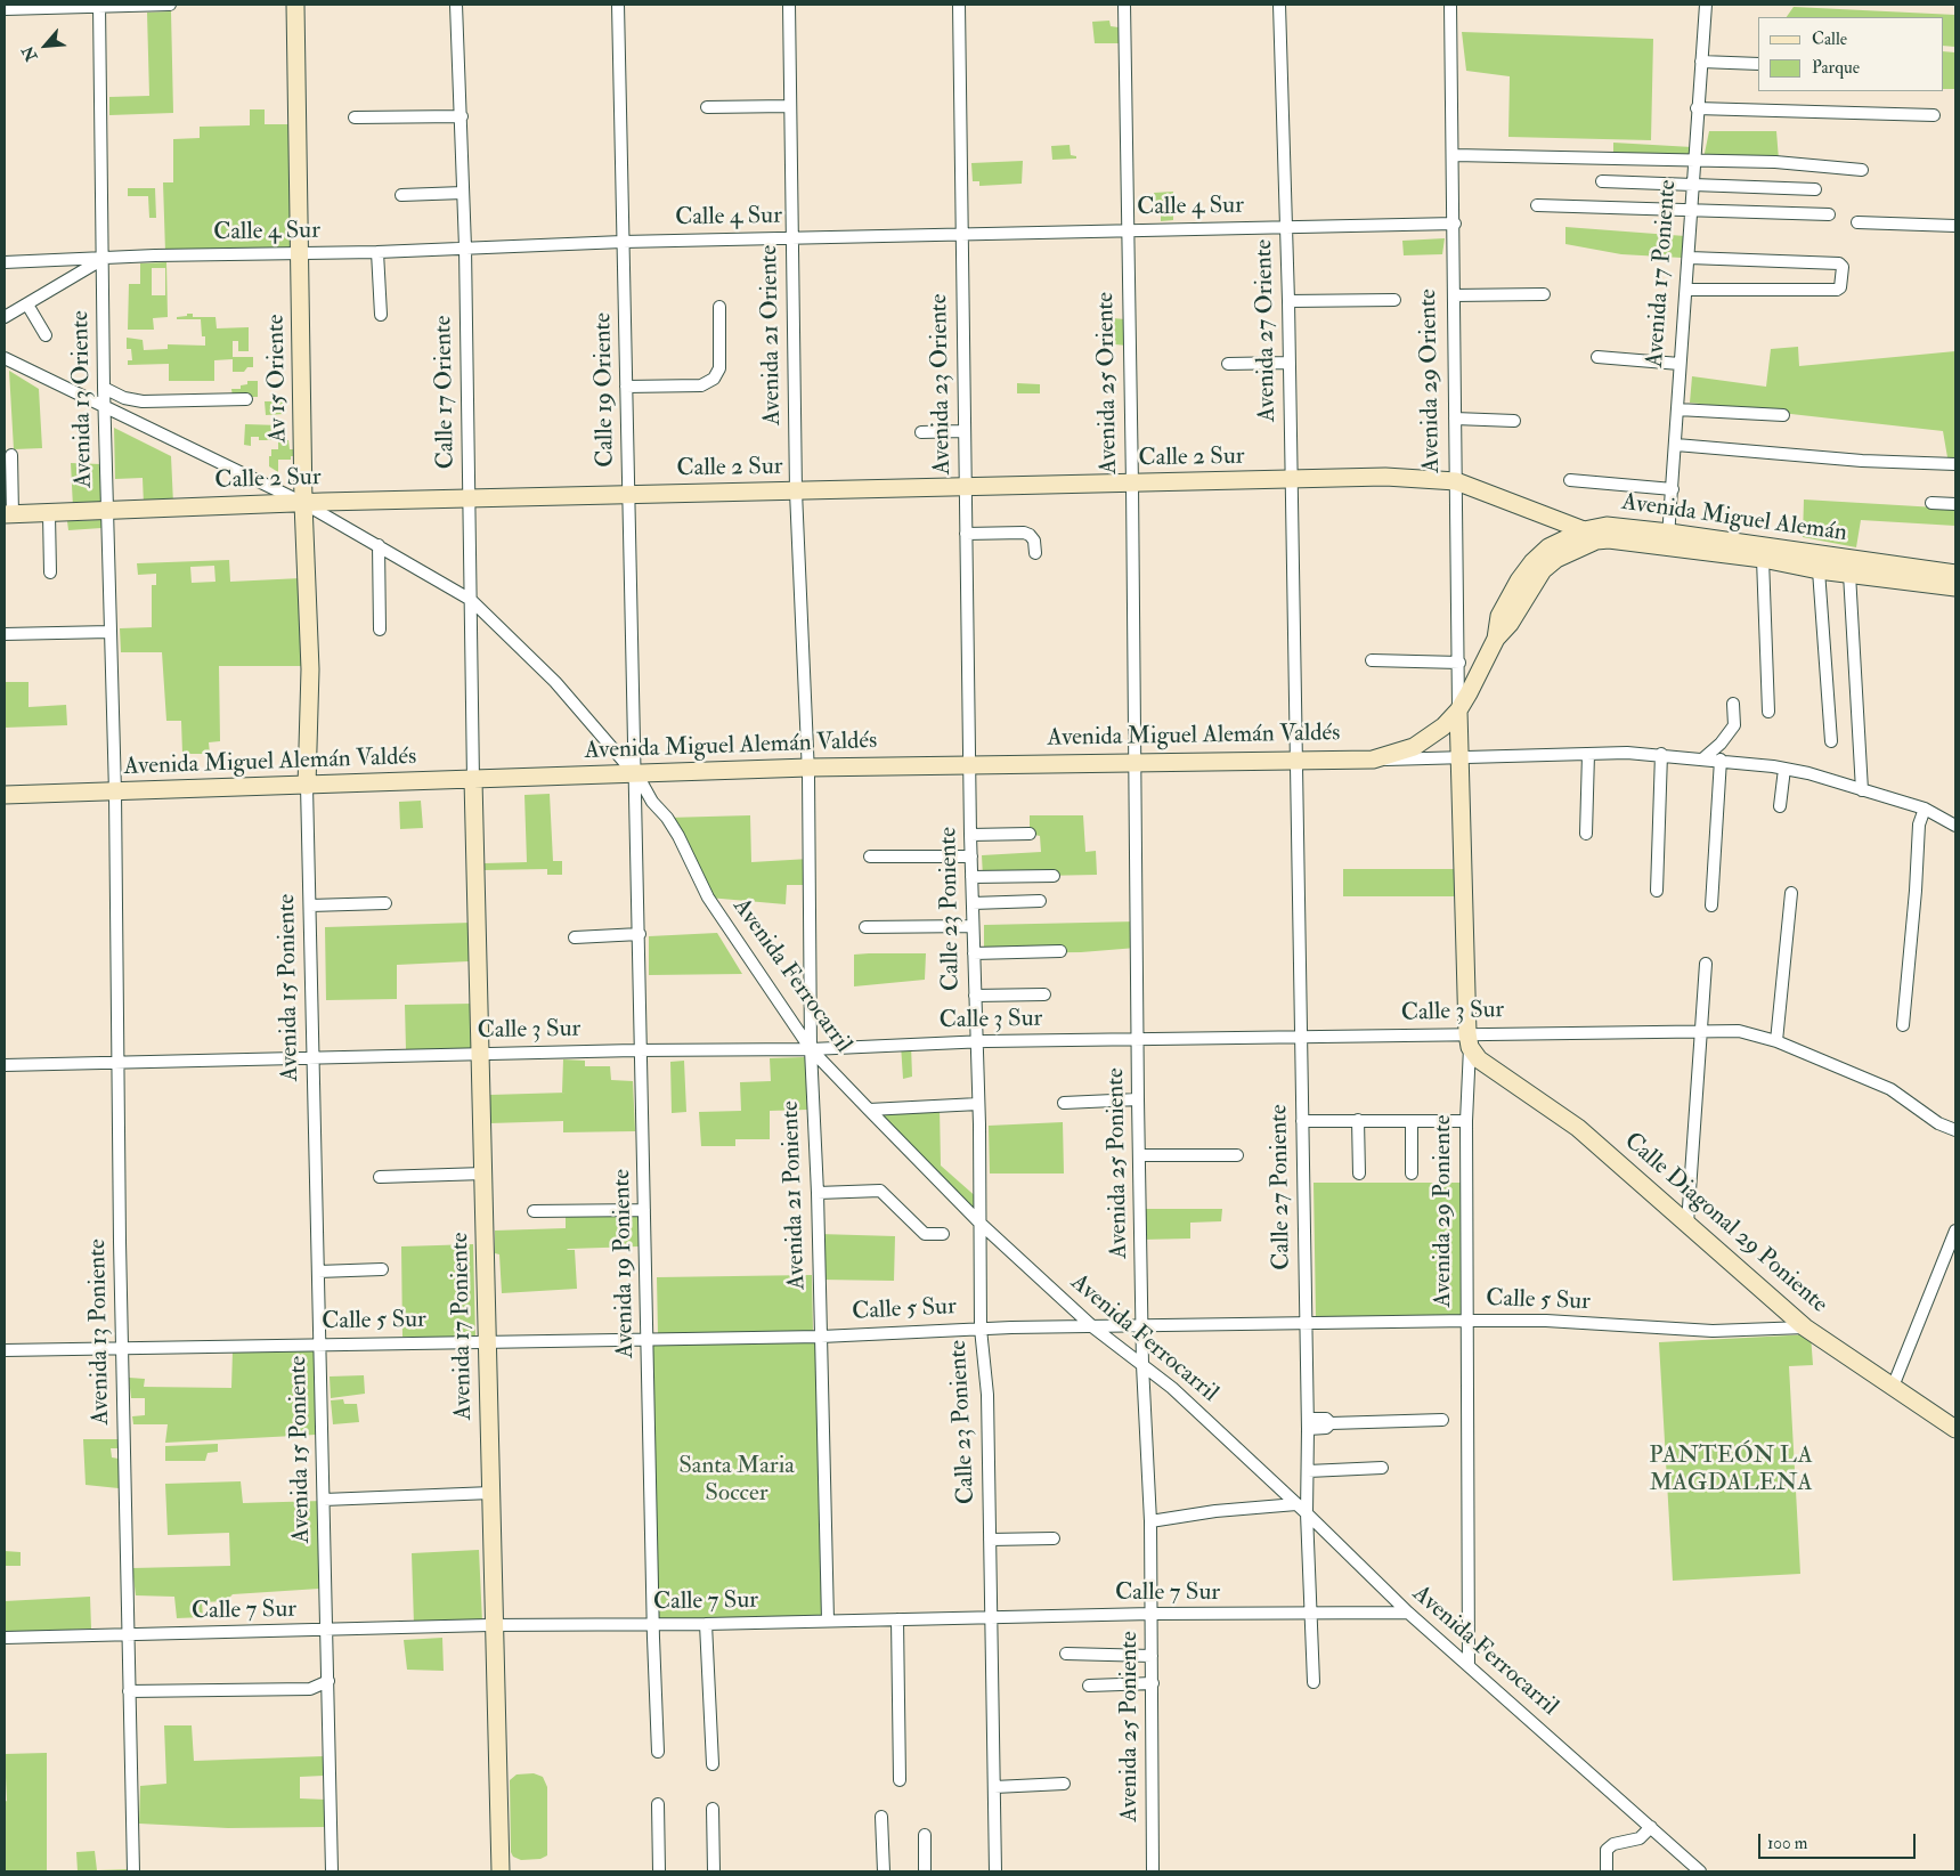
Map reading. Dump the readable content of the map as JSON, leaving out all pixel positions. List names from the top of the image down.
{
  "streets": {
    "main road": [
      "Avenida 17 Poniente",
      "Av 15 Oriente",
      "Avenida 29 Oriente",
      "Calle 2 Sur",
      "Avenida Miguel Alemán",
      "Avenida Miguel Alemán Valdés",
      "Avenida 29 Poniente",
      "Calle Diagonal 29 Poniente"
    ],
    "street": [
      "Calle 4 Sur",
      "Avenida 27 Oriente",
      "Avenida 21 Oriente",
      "Avenida 25 Oriente",
      "Avenida 23 Oriente",
      "Calle 19 Oriente",
      "Calle 17 Oriente",
      "Avenida 13 Oriente",
      "Calle 23 Poniente",
      "Avenida Ferrocarril",
      "Avenida 15 Poniente",
      "Calle 3 Sur",
      "Avenida 25 Poniente",
      "Calle 27 Poniente",
      "Avenida 21 Poniente",
      "Avenida 19 Poniente",
      "Calle 5 Sur",
      "Avenida 13 Poniente",
      "Calle 7 Sur"
    ]
  },
  "crossings": [
    ["Calle 4 Sur", "Avenida 27 Oriente"],
    ["Calle 4 Sur", "Avenida 21 Oriente"],
    ["Calle 4 Sur", "Av 15 Oriente"],
    ["Calle 4 Sur", "Avenida 29 Oriente"],
    ["Calle 4 Sur", "Avenida 25 Oriente"],
    ["Calle 4 Sur", "Avenida 23 Oriente"],
    ["Calle 4 Sur", "Calle 19 Oriente"],
    ["Calle 4 Sur", "Calle 17 Oriente"],
    ["Calle 4 Sur", "Avenida 13 Oriente"],
    ["Avenida 17 Poniente", "Calle 17 Oriente"],
    ["Avenida 17 Poniente", "Avenida Miguel Alemán"],
    ["Avenida 17 Poniente", "Avenida Miguel Alemán Valdés"],
    ["Avenida 17 Poniente", "Calle 3 Sur"],
    ["Avenida 17 Poniente", "Calle 5 Sur"],
    ["Avenida 17 Poniente", "Calle 7 Sur"],
    ["Avenida 27 Oriente", "Calle 2 Sur"],
    ["Avenida 27 Oriente", "Avenida Miguel Alemán Valdés"],
    ["Avenida 27 Oriente", "Calle 27 Poniente"],
    ["Avenida 21 Oriente", "Calle 2 Sur"],
    ["Avenida 21 Oriente", "Avenida Miguel Alemán Valdés"],
    ["Avenida 21 Oriente", "Avenida 21 Poniente"],
    ["Av 15 Oriente", "Calle 2 Sur"],
    ["Av 15 Oriente", "Avenida Miguel Alemán Valdés"],
    ["Av 15 Oriente", "Avenida Ferrocarril"],
    ["Av 15 Oriente", "Avenida 15 Poniente"],
    ["Avenida 29 Oriente", "Calle 2 Sur"],
    ["Avenida 29 Oriente", "Avenida Miguel Alemán"],
    ["Avenida 29 Oriente", "Avenida Miguel Alemán Valdés"],
    ["Avenida 29 Oriente", "Avenida 29 Poniente"],
    ["Avenida 25 Oriente", "Calle 2 Sur"],
    ["Avenida 25 Oriente", "Avenida Miguel Alemán Valdés"],
    ["Avenida 25 Oriente", "Avenida 25 Poniente"],
    ["Avenida 23 Oriente", "Calle 2 Sur"],
    ["Avenida 23 Oriente", "Avenida Miguel Alemán Valdés"],
    ["Avenida 23 Oriente", "Calle 23 Poniente"],
    ["Calle 19 Oriente", "Calle 2 Sur"],
    ["Calle 19 Oriente", "Avenida Miguel Alemán Valdés"],
    ["Calle 19 Oriente", "Avenida Ferrocarril"],
    ["Calle 19 Oriente", "Avenida 19 Poniente"],
    ["Calle 17 Oriente", "Calle 2 Sur"],
    ["Calle 17 Oriente", "Avenida Miguel Alemán Valdés"],
    ["Calle 17 Oriente", "Avenida Ferrocarril"],
    ["Avenida 13 Oriente", "Calle 2 Sur"],
    ["Avenida 13 Oriente", "Avenida Miguel Alemán Valdés"],
    ["Avenida 13 Oriente", "Avenida Ferrocarril"],
    ["Avenida 13 Oriente", "Avenida 13 Poniente"],
    ["Calle 2 Sur", "Avenida Miguel Alemán"],
    ["Calle 2 Sur", "Avenida Ferrocarril"],
    ["Avenida Miguel Alemán", "Avenida Miguel Alemán Valdés"],
    ["Avenida Miguel Alemán Valdés", "Calle 23 Poniente"],
    ["Avenida Miguel Alemán Valdés", "Avenida Ferrocarril"],
    ["Avenida Miguel Alemán Valdés", "Avenida 15 Poniente"],
    ["Avenida Miguel Alemán Valdés", "Avenida 25 Poniente"],
    ["Avenida Miguel Alemán Valdés", "Calle 27 Poniente"],
    ["Avenida Miguel Alemán Valdés", "Avenida 21 Poniente"],
    ["Avenida Miguel Alemán Valdés", "Avenida 29 Poniente"],
    ["Avenida Miguel Alemán Valdés", "Avenida 19 Poniente"],
    ["Avenida Miguel Alemán Valdés", "Avenida 13 Poniente"],
    ["Calle 23 Poniente", "Avenida Ferrocarril"],
    ["Calle 23 Poniente", "Calle 3 Sur"],
    ["Calle 23 Poniente", "Calle 5 Sur"],
    ["Calle 23 Poniente", "Calle 7 Sur"],
    ["Avenida Ferrocarril", "Calle 3 Sur"],
    ["Avenida Ferrocarril", "Avenida 25 Poniente"],
    ["Avenida Ferrocarril", "Calle 27 Poniente"],
    ["Avenida Ferrocarril", "Avenida 21 Poniente"],
    ["Avenida Ferrocarril", "Avenida 29 Poniente"],
    ["Avenida Ferrocarril", "Avenida 19 Poniente"],
    ["Avenida Ferrocarril", "Calle 5 Sur"],
    ["Avenida Ferrocarril", "Calle 7 Sur"],
    ["Avenida 15 Poniente", "Calle 3 Sur"],
    ["Avenida 15 Poniente", "Calle 5 Sur"],
    ["Avenida 15 Poniente", "Calle 7 Sur"],
    ["Calle 3 Sur", "Avenida 25 Poniente"],
    ["Calle 3 Sur", "Calle 27 Poniente"],
    ["Calle 3 Sur", "Avenida 21 Poniente"],
    ["Calle 3 Sur", "Avenida 29 Poniente"],
    ["Calle 3 Sur", "Calle Diagonal 29 Poniente"],
    ["Calle 3 Sur", "Avenida 19 Poniente"],
    ["Calle 3 Sur", "Avenida 13 Poniente"],
    ["Avenida 25 Poniente", "Calle 5 Sur"],
    ["Avenida 25 Poniente", "Calle 7 Sur"],
    ["Calle 27 Poniente", "Calle 5 Sur"],
    ["Calle 27 Poniente", "Calle 7 Sur"],
    ["Avenida 21 Poniente", "Calle 5 Sur"],
    ["Avenida 21 Poniente", "Calle 7 Sur"],
    ["Avenida 29 Poniente", "Calle Diagonal 29 Poniente"],
    ["Avenida 29 Poniente", "Calle 5 Sur"],
    ["Calle Diagonal 29 Poniente", "Calle 5 Sur"],
    ["Avenida 19 Poniente", "Calle 5 Sur"],
    ["Avenida 19 Poniente", "Calle 7 Sur"],
    ["Calle 5 Sur", "Avenida 13 Poniente"],
    ["Avenida 13 Poniente", "Calle 7 Sur"]
  ],
  "parks": ["PANTEÓN LA MAGDALENA", "Santa Maria Soccer"],
  "legend": ["Calle", "Parque"],
  "scale_bar": "100 m",
  "north": "bottom left"
}
